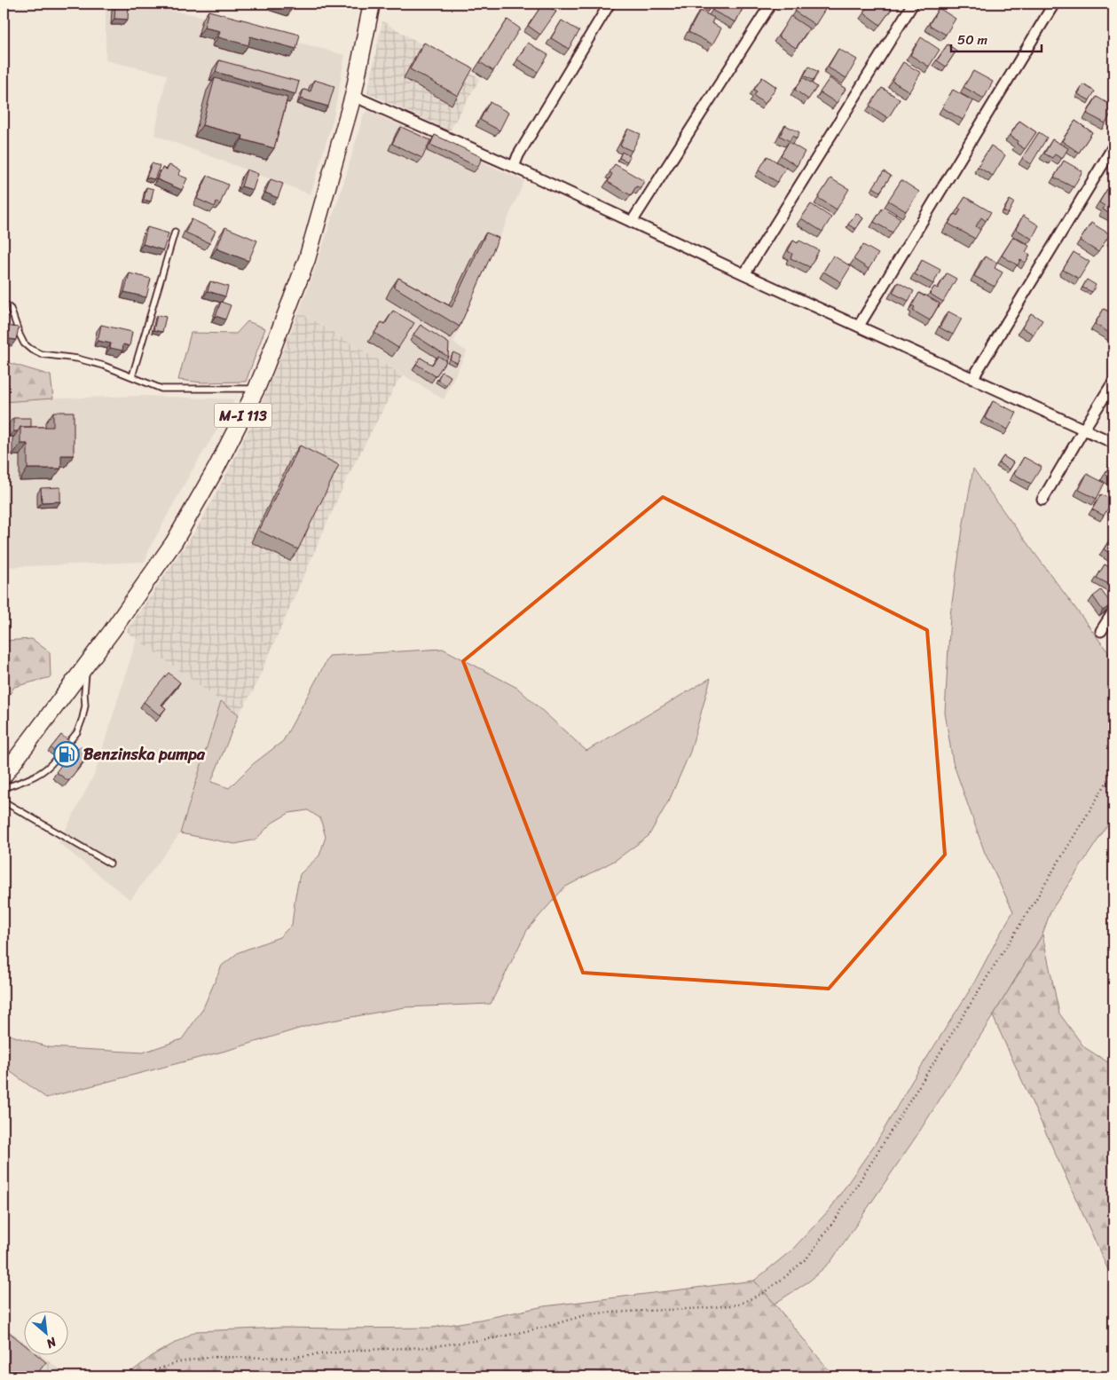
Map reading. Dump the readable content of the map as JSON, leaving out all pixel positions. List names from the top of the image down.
{
  "streets": {
    "main road": ["M-I 113"]
  },
  "places": {
    "fuel station": ["Benzinska pumpa"]
  },
  "scale_bar": "50 m",
  "north": "bottom right"
}
